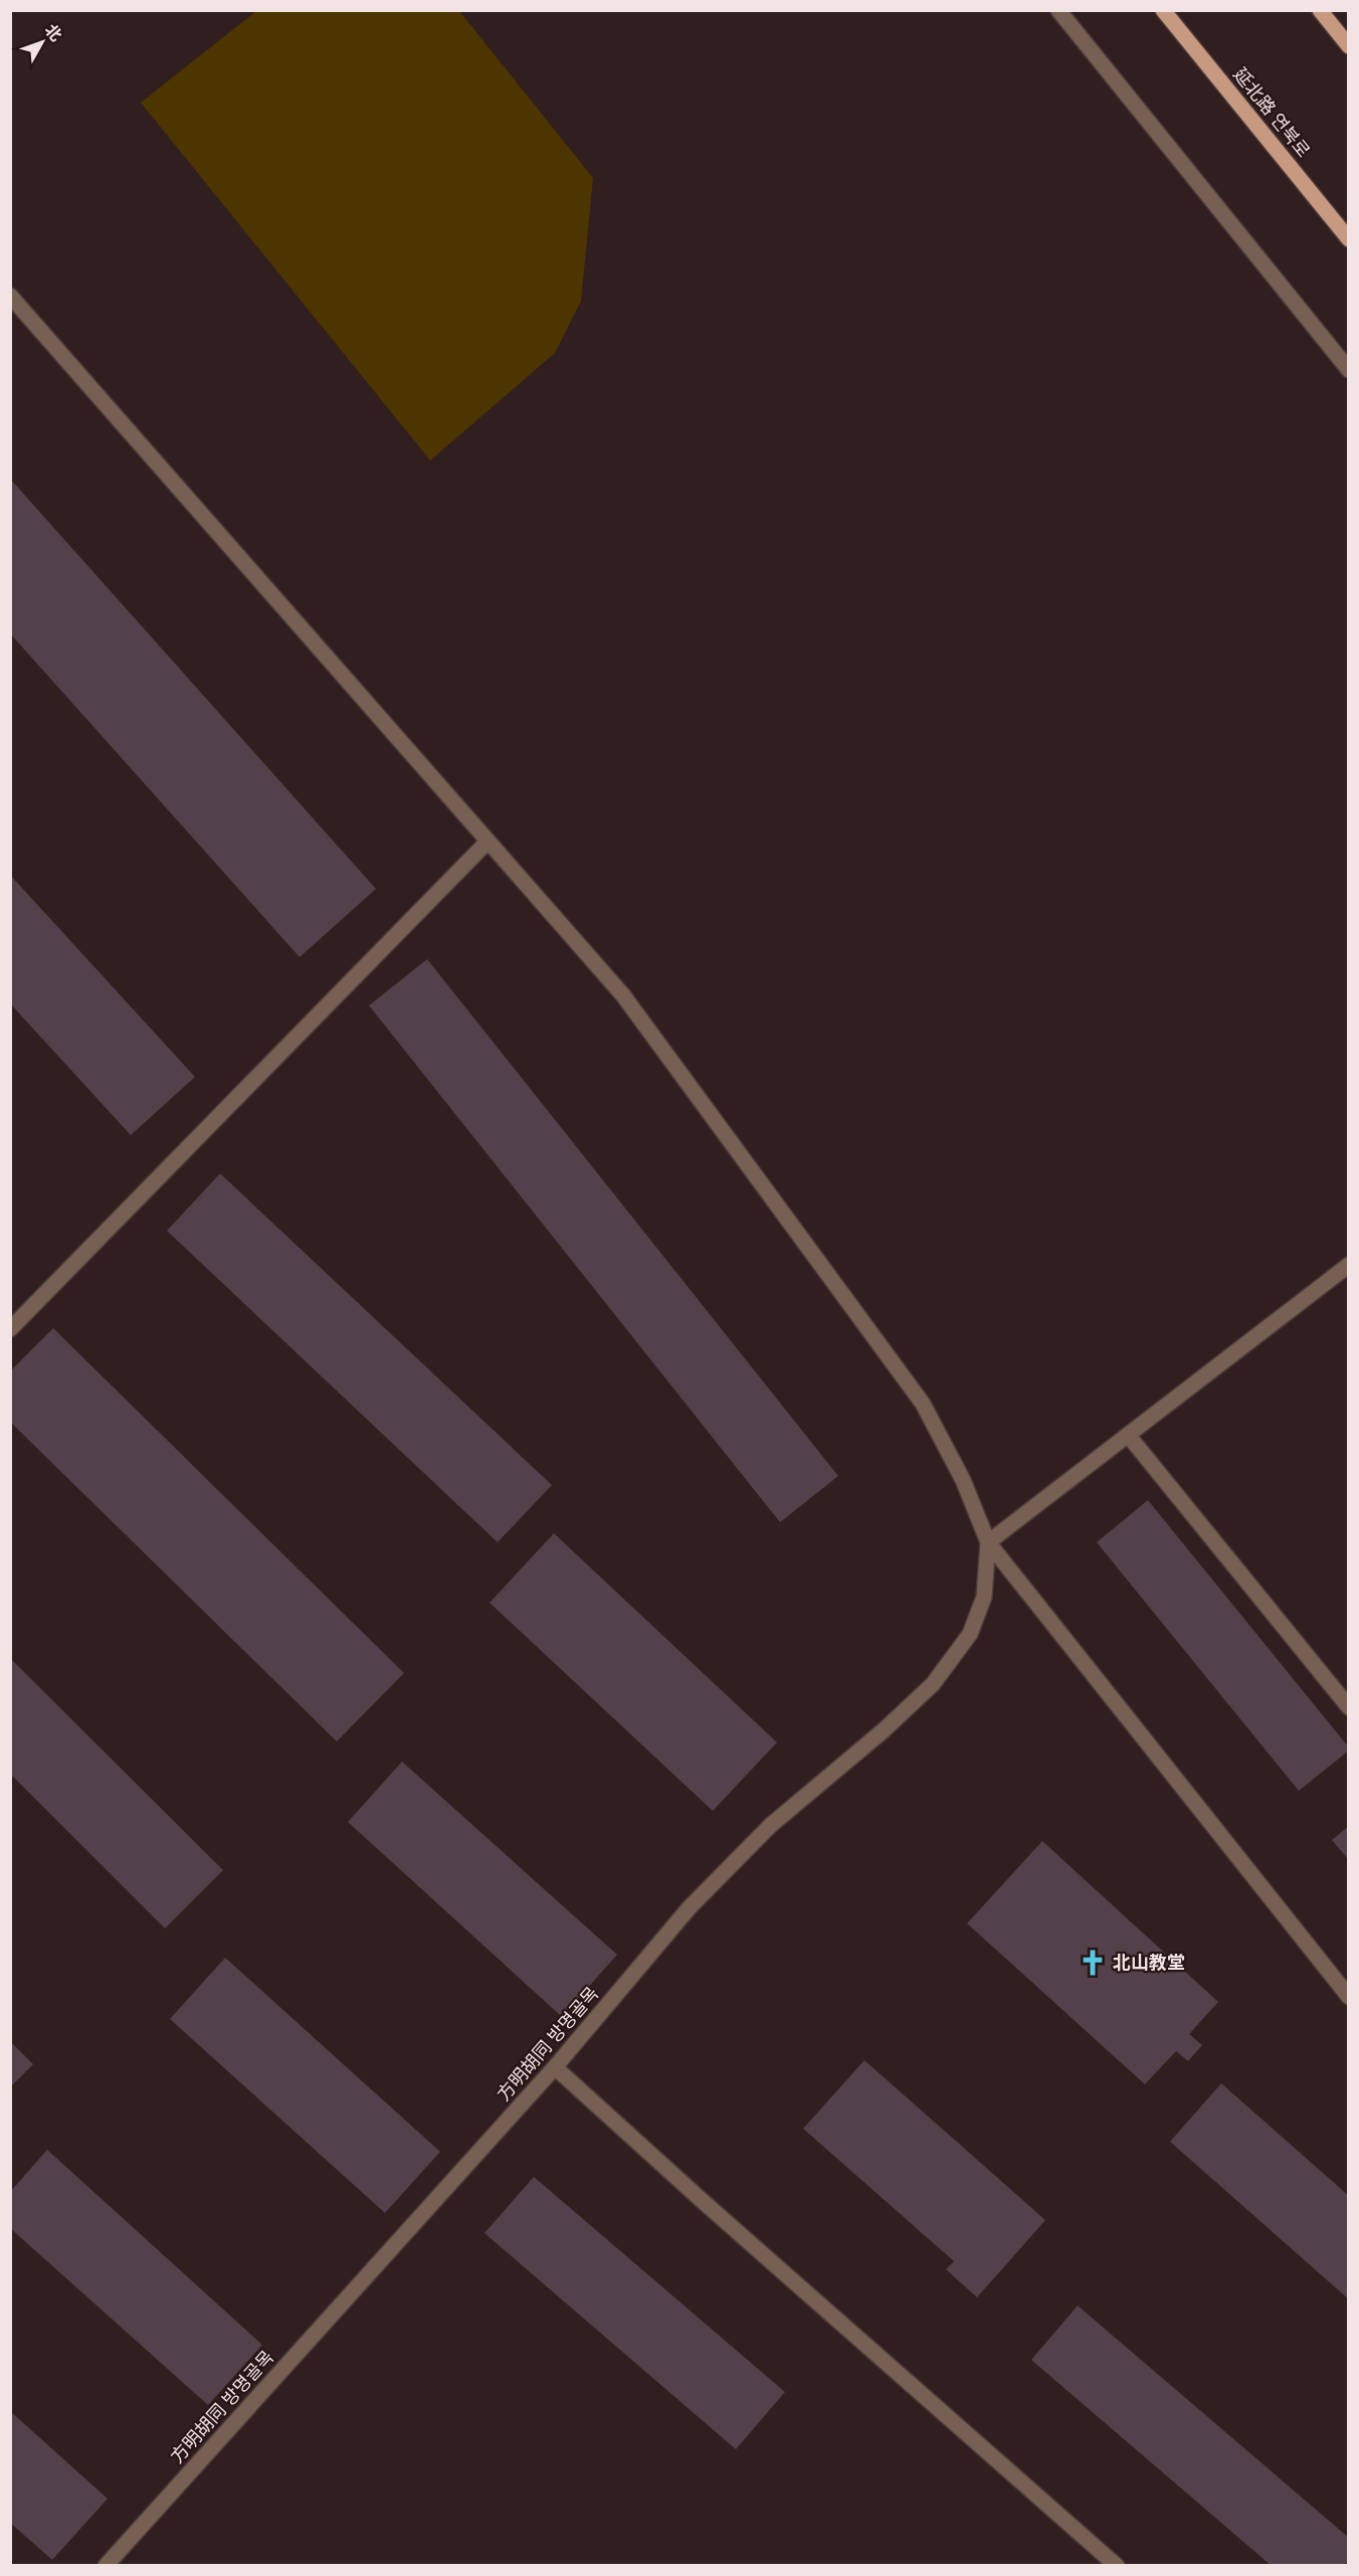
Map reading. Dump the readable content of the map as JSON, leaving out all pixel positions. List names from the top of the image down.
{
  "streets": {
    "main road": ["延北路 연북로"],
    "street": ["方明胡同 방명골목"]
  },
  "places": {
    "church": ["北山教堂"]
  },
  "north": "top right"
}
